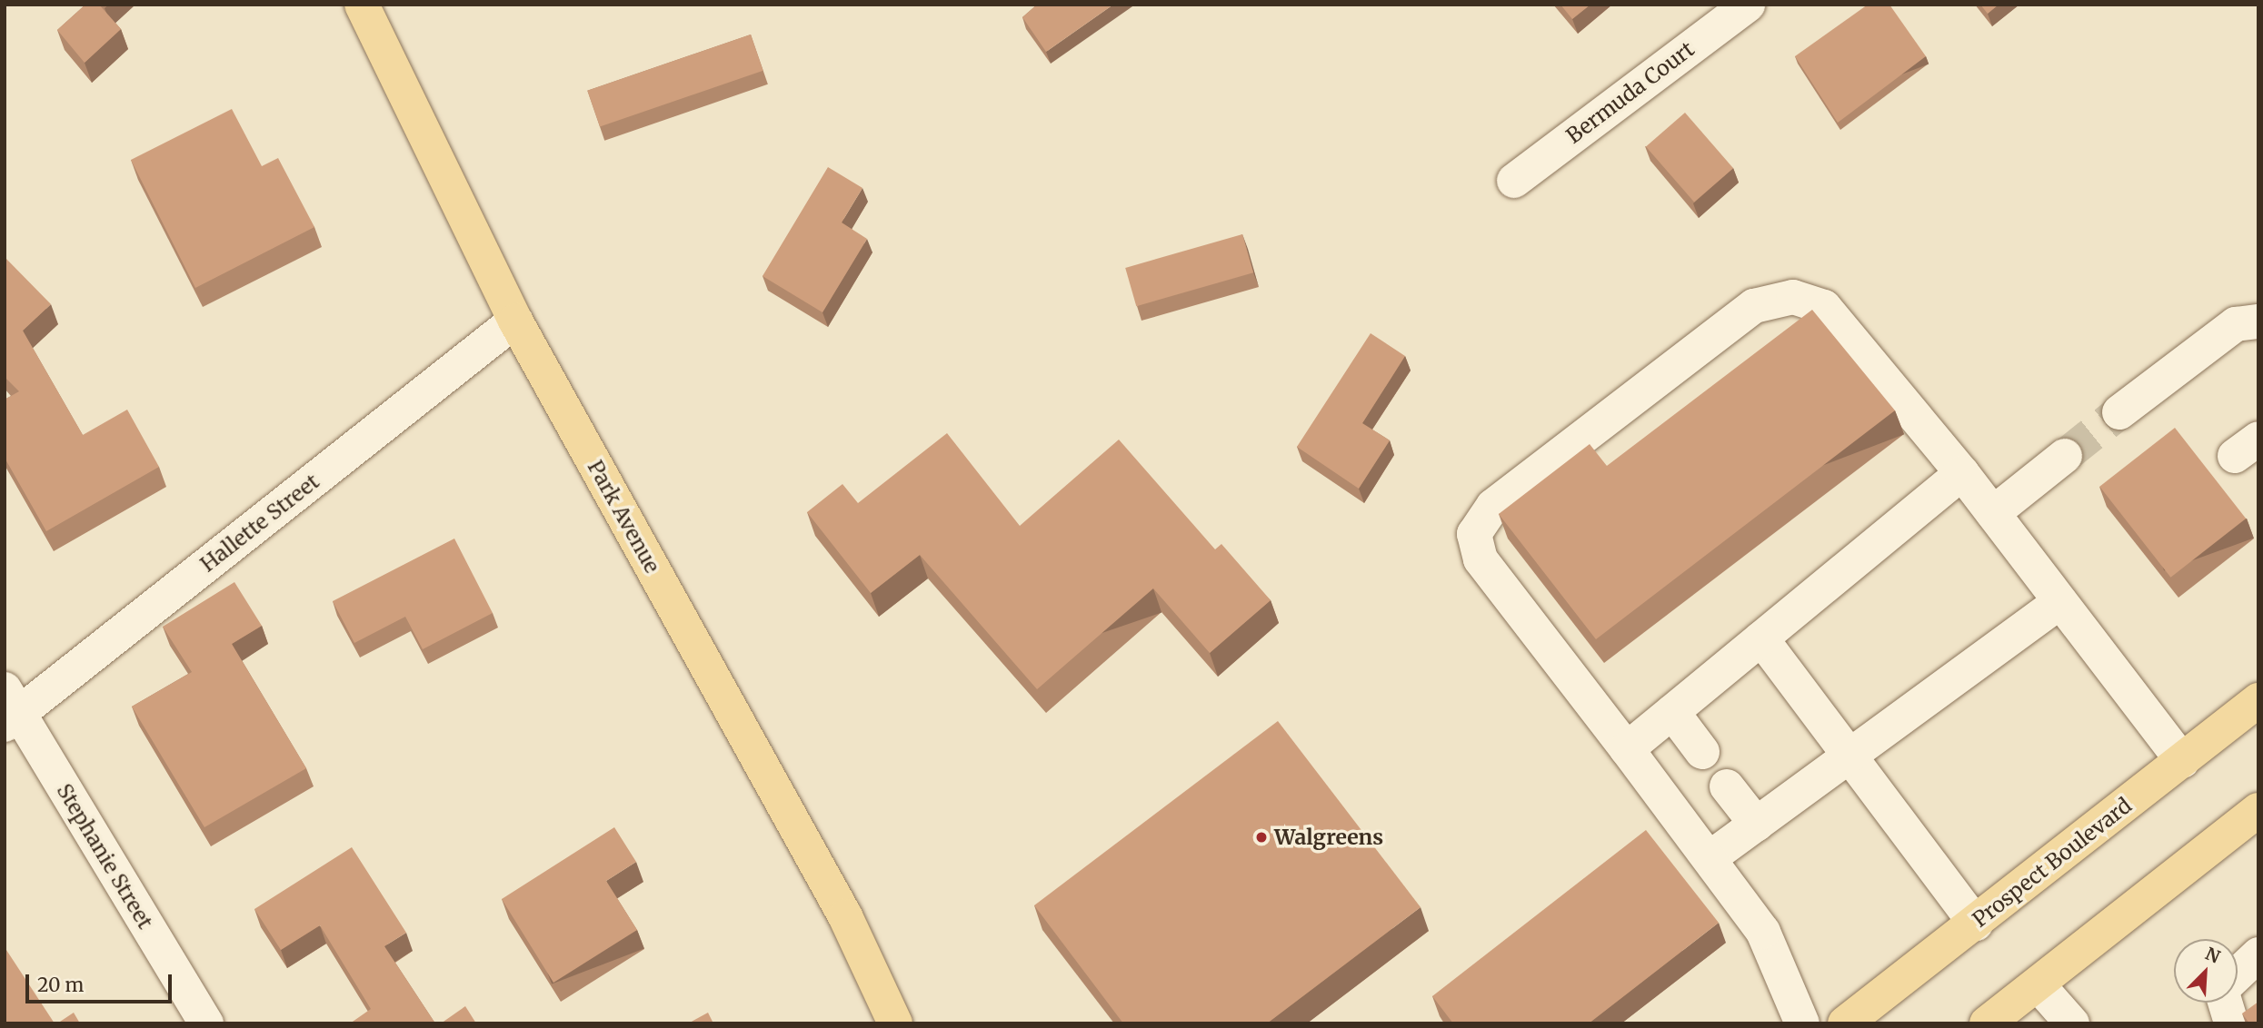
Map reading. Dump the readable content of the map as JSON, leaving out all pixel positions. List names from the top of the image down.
{
  "streets": {
    "main road": ["Park Avenue", "Prospect Boulevard"],
    "street": ["Bermuda Court", "Hallette Street", "Stephanie Street"]
  },
  "crossings": [
    ["Park Avenue", "Hallette Street"],
    ["Hallette Street", "Stephanie Street"]
  ],
  "places": ["Walgreens"],
  "scale_bar": "20 m",
  "north": "top right"
}
